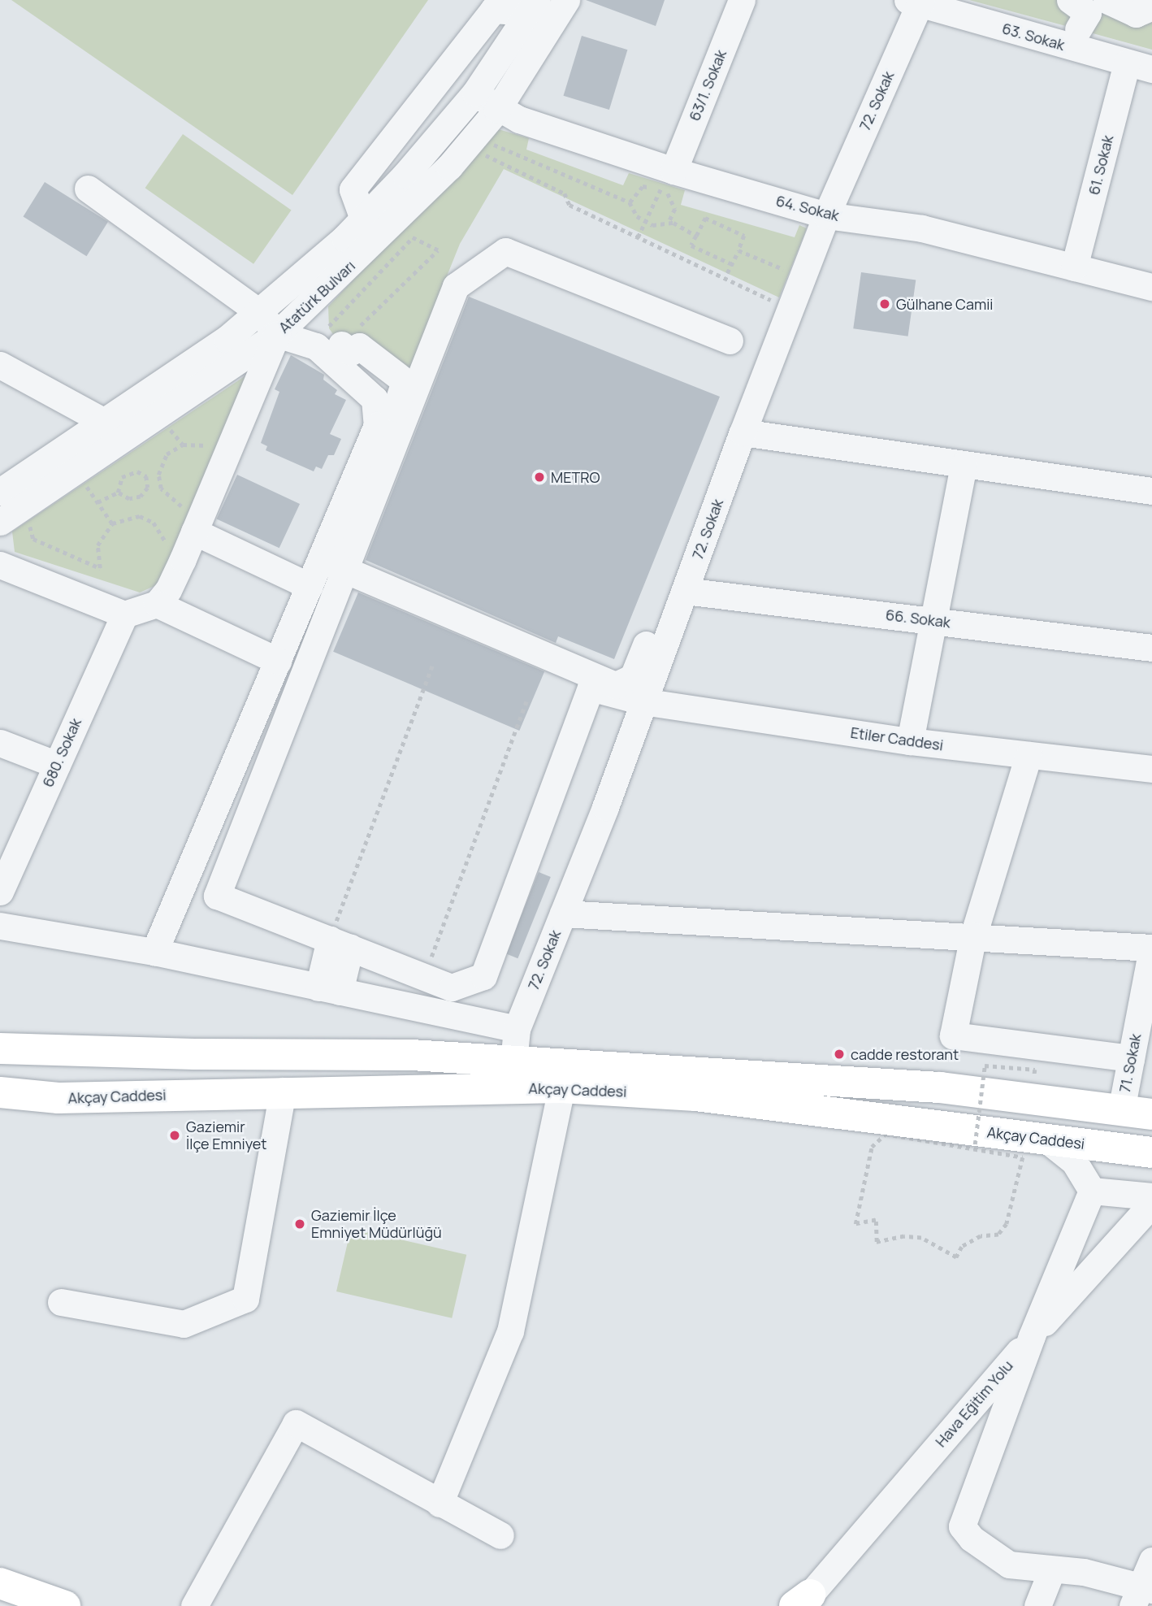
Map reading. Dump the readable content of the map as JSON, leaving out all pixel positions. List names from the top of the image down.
{
  "streets": {
    "main road": ["Akçay Caddesi"],
    "street": [
      "63. Sokak",
      "63/1. Sokak",
      "72. Sokak",
      "61. Sokak",
      "64. Sokak",
      "Atatürk Bulvarı",
      "66. Sokak",
      "Etiler Caddesi",
      "680. Sokak",
      "71. Sokak",
      "Hava Eğitim Yolu"
    ]
  },
  "crossings": [
    ["63. Sokak", "72. Sokak"],
    ["63. Sokak", "61. Sokak"],
    ["63/1. Sokak", "64. Sokak"],
    ["72. Sokak", "64. Sokak"],
    ["72. Sokak", "66. Sokak"],
    ["72. Sokak", "Etiler Caddesi"],
    ["72. Sokak", "Akçay Caddesi"],
    ["61. Sokak", "64. Sokak"],
    ["64. Sokak", "Atatürk Bulvarı"],
    ["71. Sokak", "Akçay Caddesi"]
  ],
  "places": [
    "Gülhane Camii",
    "METRO",
    "cadde restorant",
    "Gaziemir İlçe Emniyet",
    "Gaziemir İlçe Emniyet Müdürlüğü"
  ]
}
